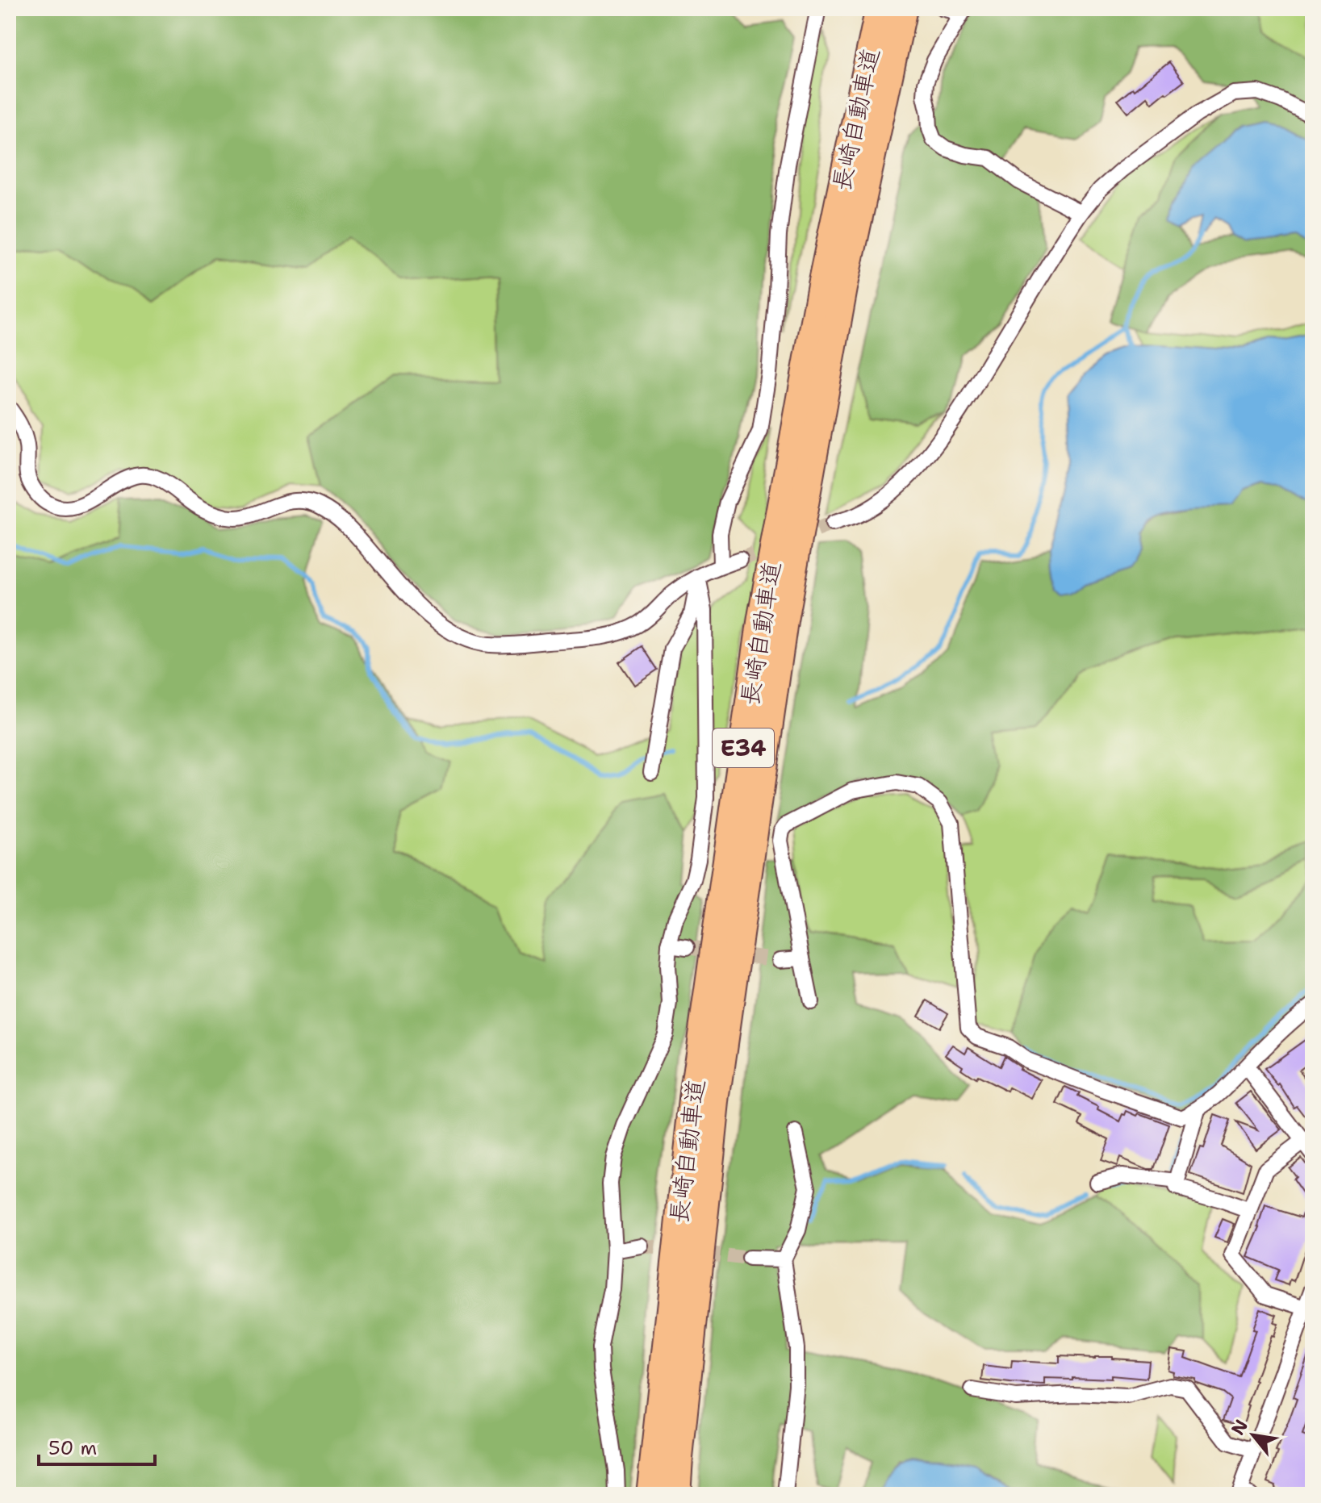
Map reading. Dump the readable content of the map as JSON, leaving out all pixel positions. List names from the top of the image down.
{
  "streets": {
    "highway": ["長崎自動車道", "E34"]
  },
  "scale_bar": "50 m",
  "north": "top left"
}
